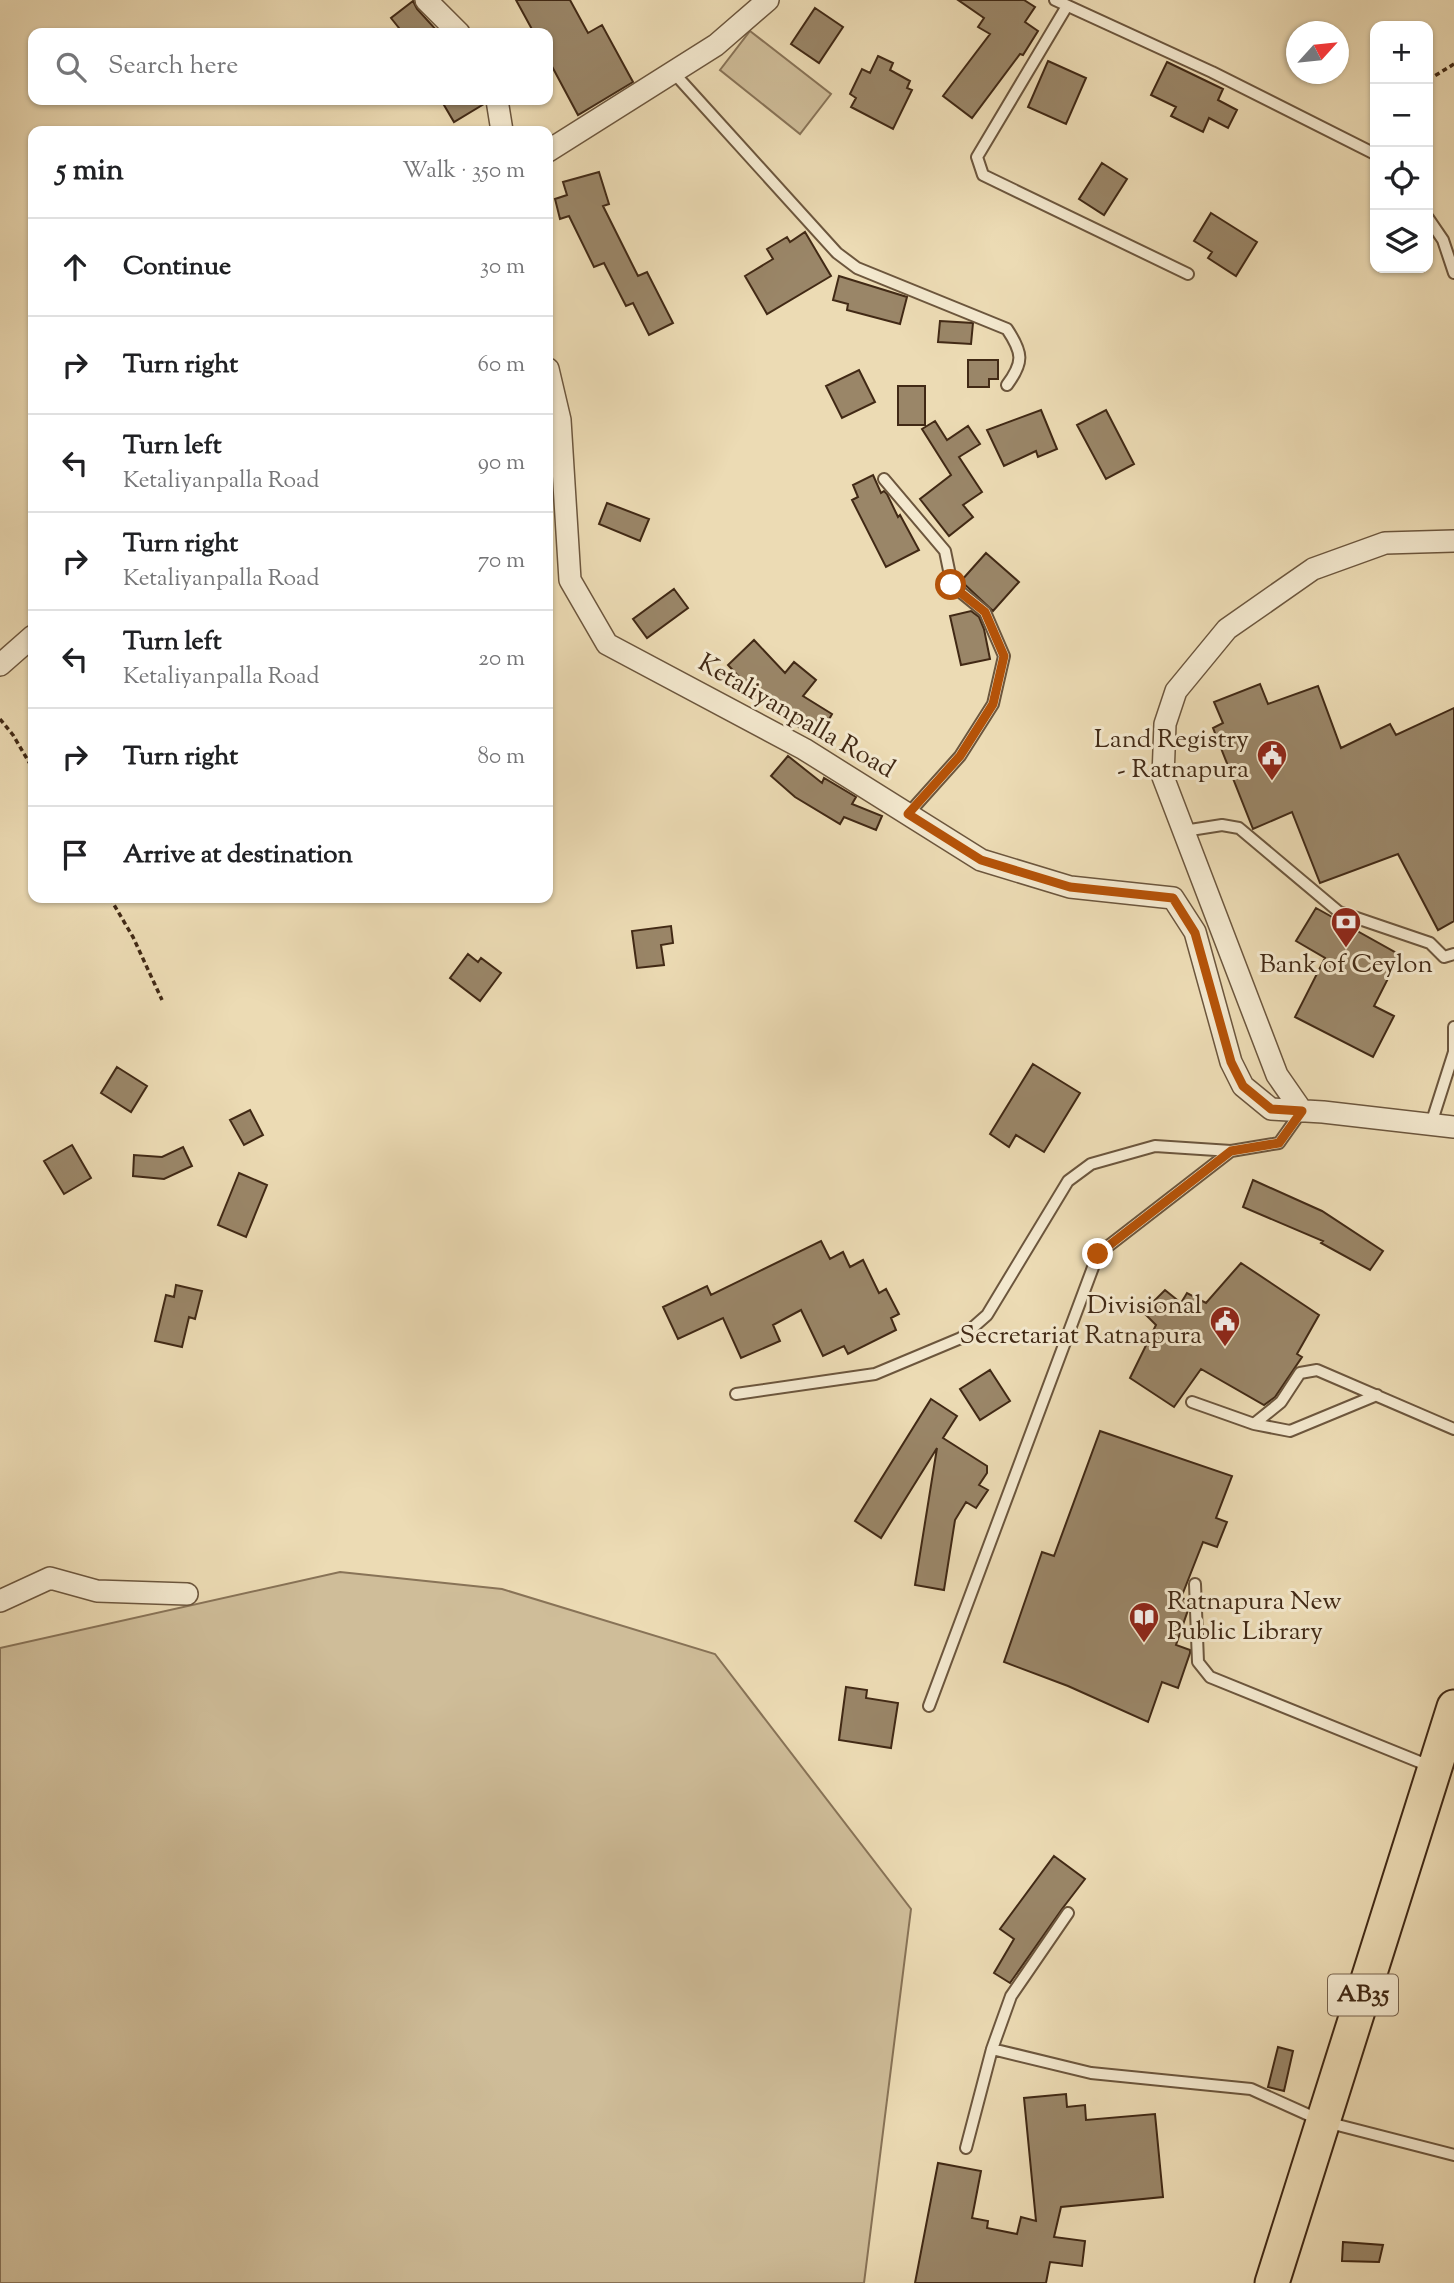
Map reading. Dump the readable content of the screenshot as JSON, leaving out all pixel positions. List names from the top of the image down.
{
  "streets": {
    "main road": ["AB35"],
    "street": ["Ketaliyanpalla Road"]
  },
  "places": {
    "public building": ["Land Registry - Ratnapura", "Divisional Secretariat Ratnapura"],
    "bank": ["Bank of Ceylon"],
    "library": ["Ratnapura New Public Library"]
  },
  "north": "top right",
  "page": {
    "map_buttons": ["+", "−"],
    "search": "Search here",
    "heading": ["5 min", "Walk · 350 m"],
    "list": [
      ["Continue", "30 m"],
      ["Turn right", "60 m"],
      ["Turn left", "Ketaliyanpalla Road", "90 m"],
      ["Turn right", "Ketaliyanpalla Road", "70 m"],
      ["Turn left", "Ketaliyanpalla Road", "20 m"],
      ["Turn right", "80 m"],
      "Arrive at destination"
    ]
  }
}
